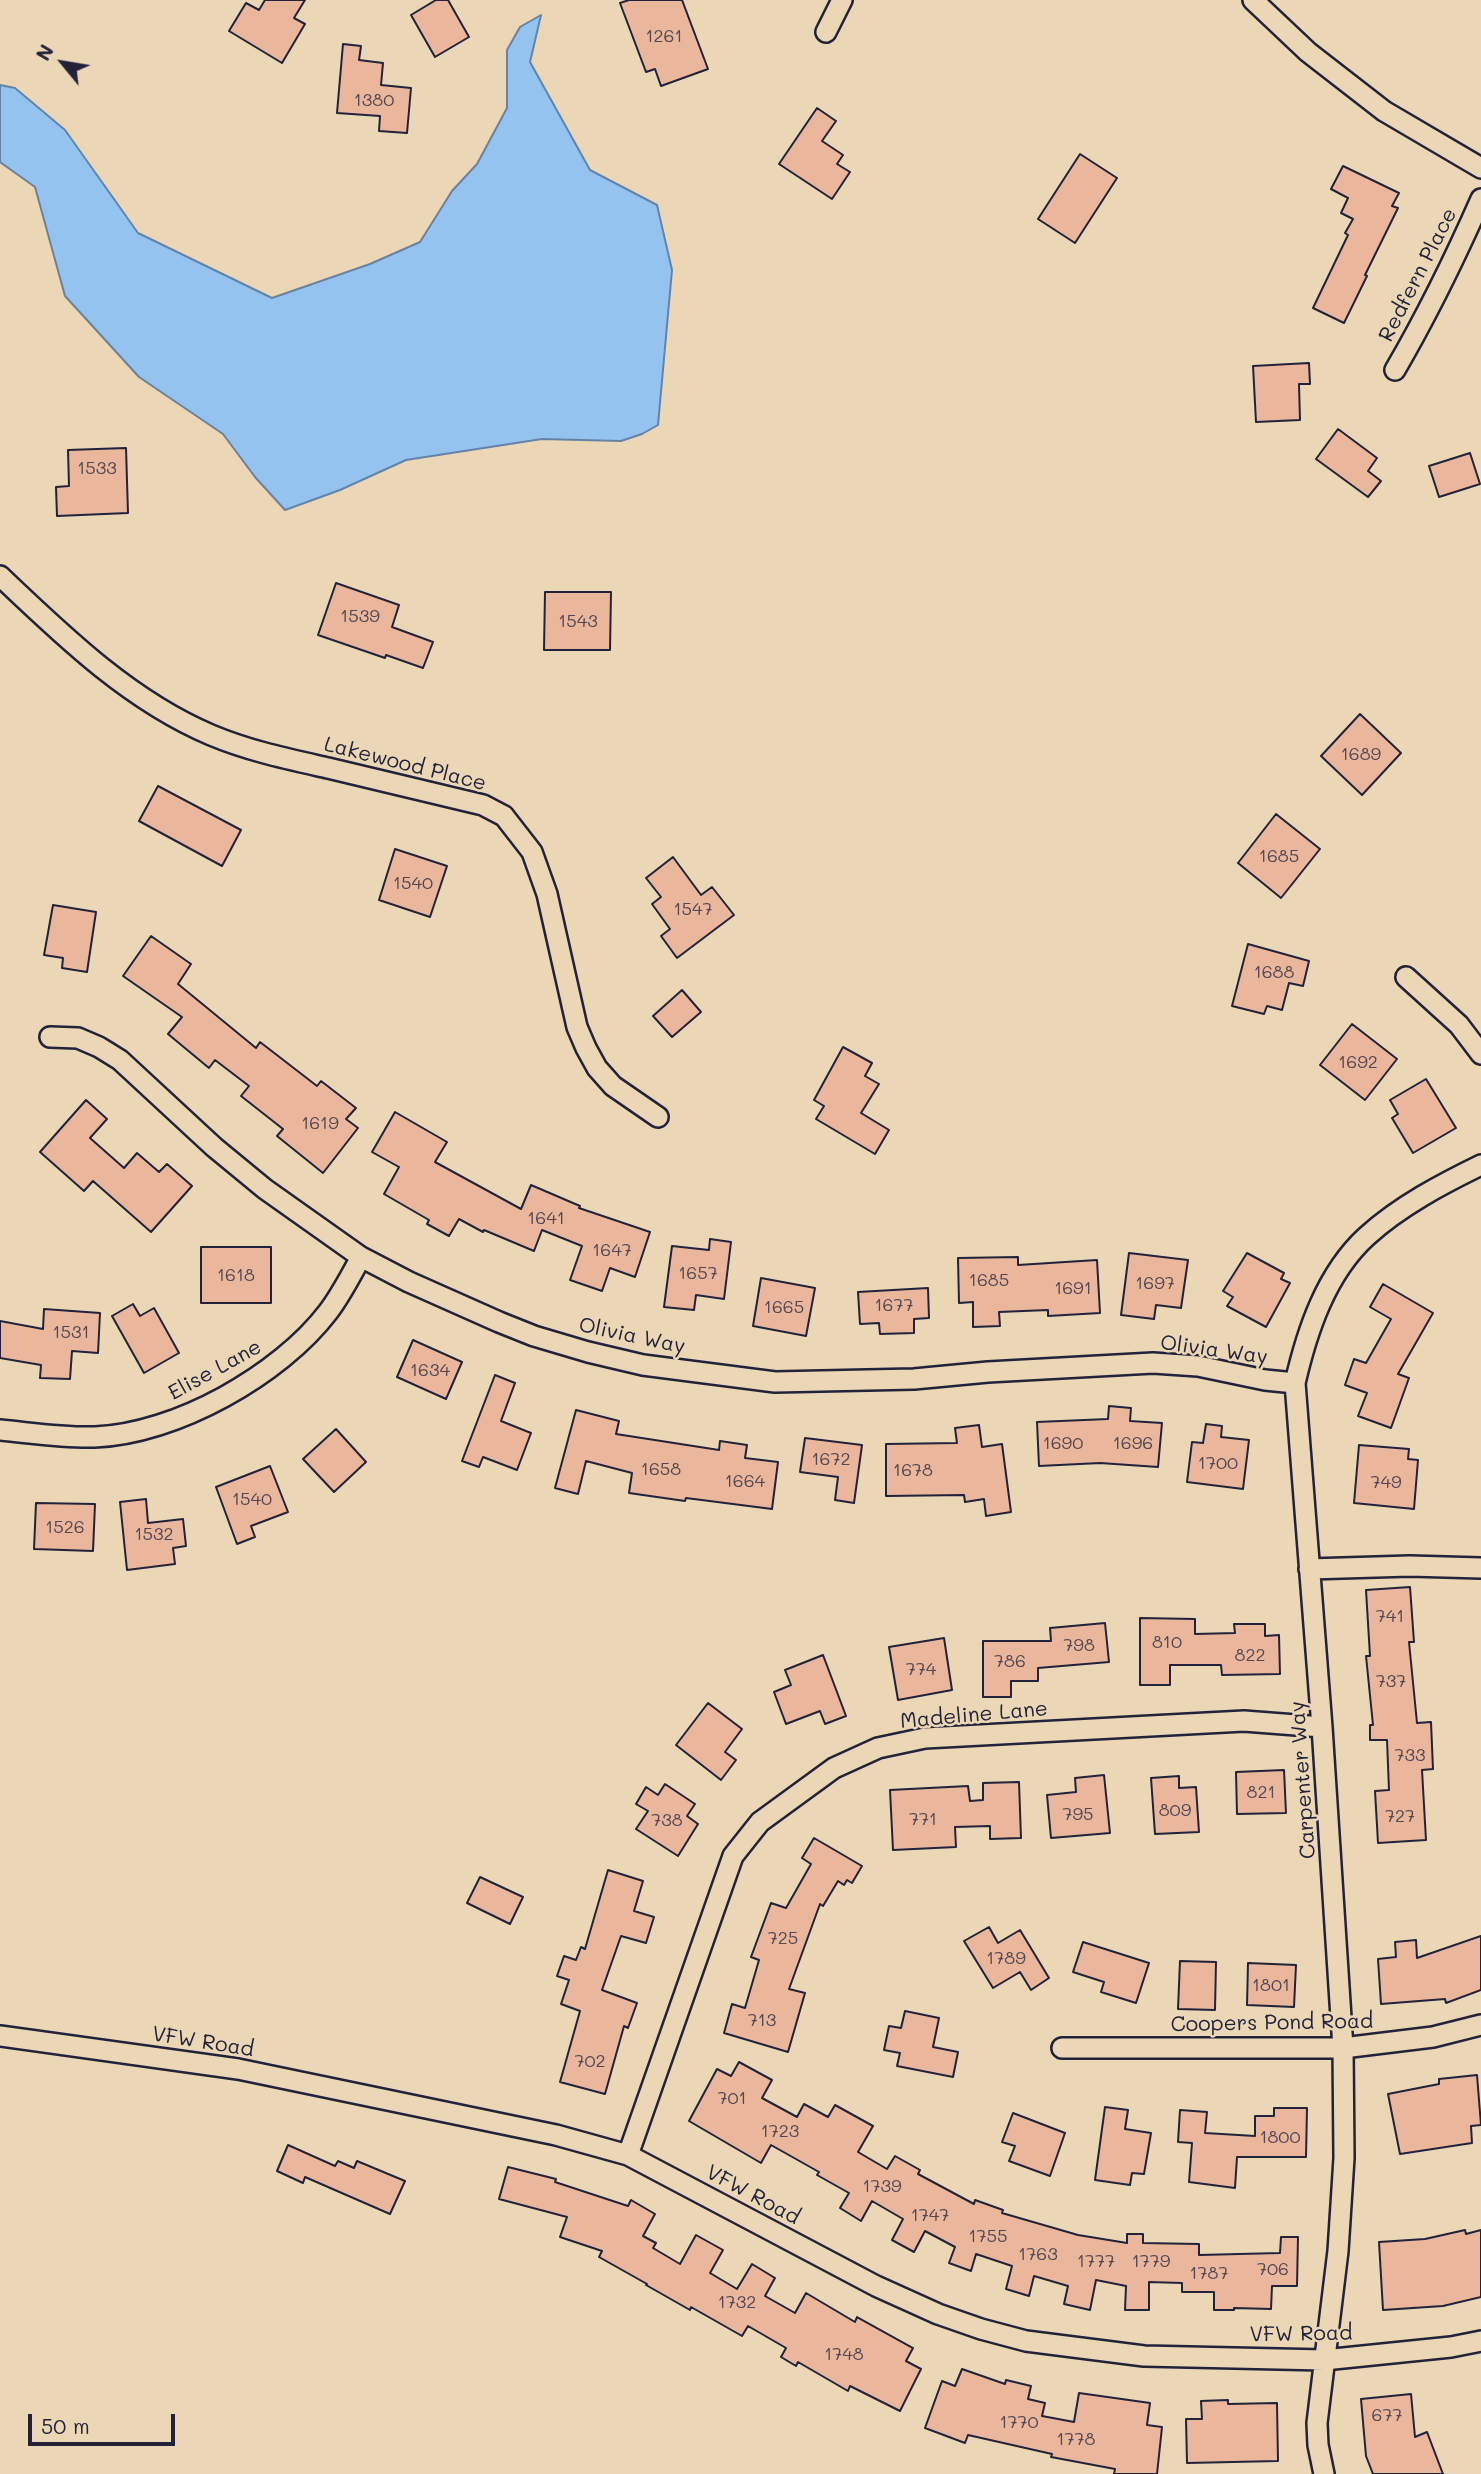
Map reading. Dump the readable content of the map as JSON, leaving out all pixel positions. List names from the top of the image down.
{
  "streets": {
    "street": [
      "Redfern Place",
      "Lakewood Place",
      "Olivia Way",
      "Elise Lane",
      "Madeline Lane",
      "Carpenter Way",
      "Coopers Pond Road",
      "VFW Road"
    ]
  },
  "crossings": [
    ["Olivia Way", "Elise Lane"],
    ["Olivia Way", "Carpenter Way"],
    ["Madeline Lane", "Carpenter Way"],
    ["Madeline Lane", "VFW Road"],
    ["Carpenter Way", "Coopers Pond Road"],
    ["Carpenter Way", "VFW Road"]
  ],
  "house_numbers": [
    "1261",
    "1380",
    "1533",
    "1539",
    "1543",
    "1689",
    "1685",
    "1540",
    "1547",
    "1688",
    "1692",
    "1619",
    "1641",
    "1647",
    "1657",
    "1618",
    "1685",
    "1697",
    "1691",
    "1677",
    "1665",
    "1531",
    "1634",
    "1690",
    "1696",
    "1672",
    "1700",
    "1658",
    "1678",
    "1664",
    "749",
    "1540",
    "1526",
    "1532",
    "741",
    "810",
    "798",
    "822",
    "786",
    "774",
    "737",
    "733",
    "821",
    "809",
    "795",
    "727",
    "771",
    "738",
    "725",
    "1789",
    "1801",
    "713",
    "702",
    "701",
    "1723",
    "1800",
    "1739",
    "1747",
    "1755",
    "1763",
    "1777",
    "1779",
    "706",
    "1787",
    "1732",
    "1748",
    "677",
    "1770",
    "1778"
  ],
  "scale_bar": "50 m",
  "north": "top left"
}
